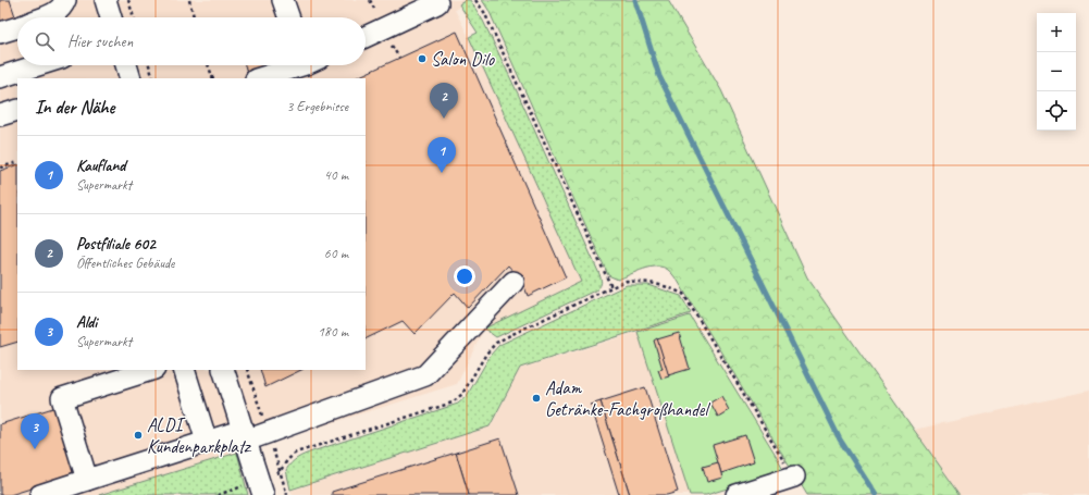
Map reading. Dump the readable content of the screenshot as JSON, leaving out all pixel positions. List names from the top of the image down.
{
  "places": ["Salon Dilo", "Adam Getränke-Fachgroßhandel", "ALDI Kundenparkplatz"],
  "page": {
    "map_buttons": ["+", "−"],
    "search": "Hier suchen",
    "heading": ["In der Nähe", "3 Ergebnisse"],
    "pins": ["2", "1", "3"],
    "list": [
      {
        "mark": "1",
        "name": "Kaufland",
        "note": "Supermarkt",
        "value": "40 m"
      },
      {
        "mark": "2",
        "name": "Postfiliale 602",
        "note": "Öffentliches Gebäude",
        "value": "60 m"
      },
      {
        "mark": "3",
        "name": "Aldi",
        "note": "Supermarkt",
        "value": "180 m"
      }
    ]
  }
}
